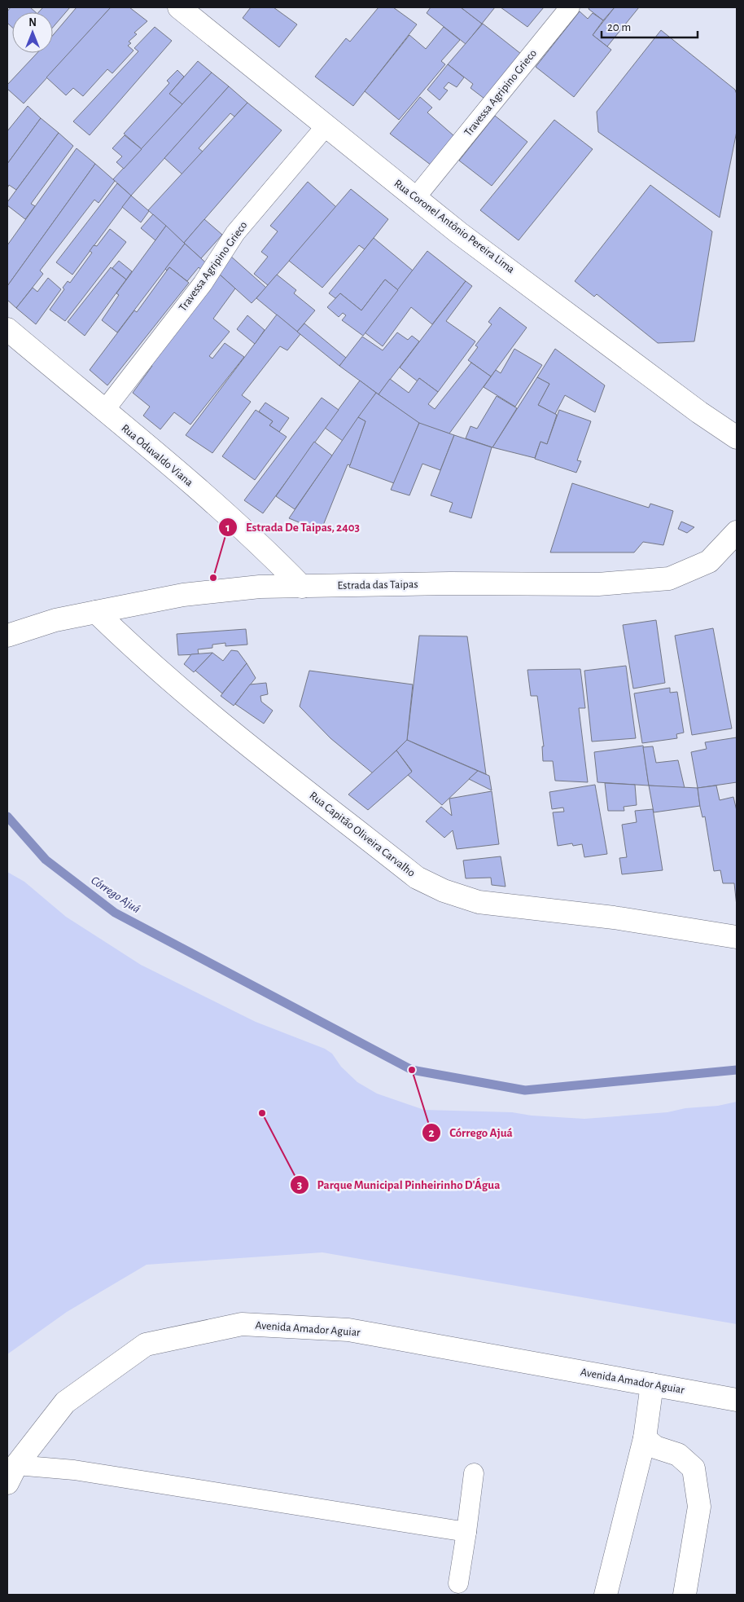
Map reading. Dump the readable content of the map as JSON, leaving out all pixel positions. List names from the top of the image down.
{
  "streets": {
    "street": [
      "Rua Coronel Antônio Pereira Lima",
      "Rua Oduvaldo Viana",
      "Estrada das Taipas",
      "Rua Capitão Oliveira Carvalho",
      "Avenida Amador Aguiar"
    ],
    "lane": ["Travessa Agripino Grieco"]
  },
  "crossings": [
    ["Travessa Agripino Grieco", "Rua Coronel Antônio Pereira Lima"],
    ["Travessa Agripino Grieco", "Rua Oduvaldo Viana"],
    ["Rua Oduvaldo Viana", "Estrada das Taipas"],
    ["Estrada das Taipas", "Rua Capitão Oliveira Carvalho"]
  ],
  "water": ["Córrego Ajuá"],
  "places": ["Estrada De Taipas, 2403", "Córrego Ajuá", "Parque Municipal Pinheirinho D'Água"],
  "scale_bar": "20 m",
  "north": "top"
}
